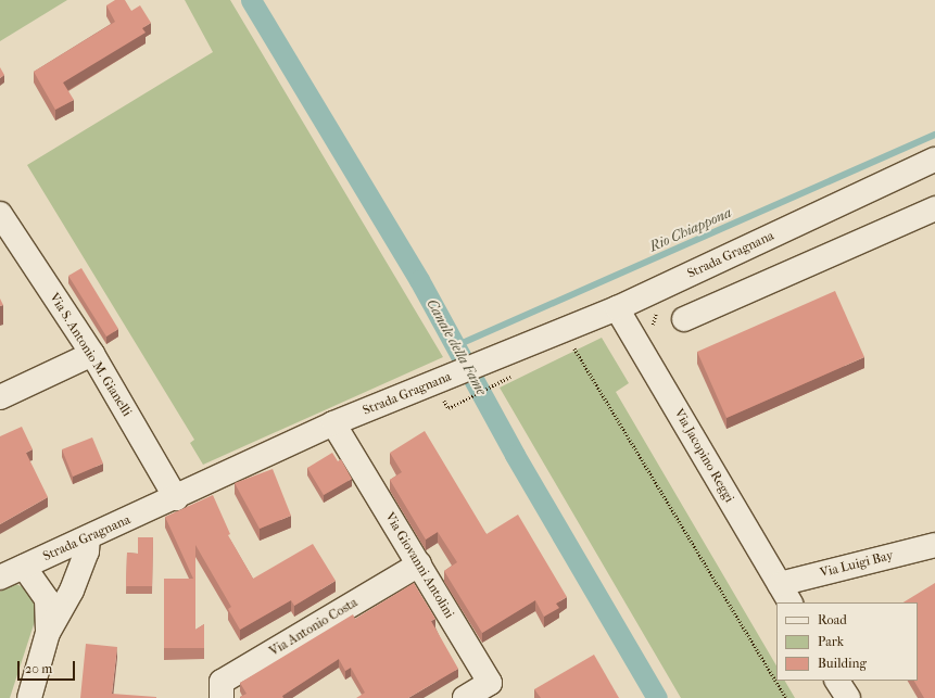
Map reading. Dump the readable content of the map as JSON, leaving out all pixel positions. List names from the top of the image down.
{
  "streets": {
    "street": [
      "Strada Gragnana",
      "Via S. Antonio M. Gianelli",
      "Via Jacopino Reggi",
      "Via Luigi Bay",
      "Via Giovanni Antolini",
      "Via Antonio Costa"
    ]
  },
  "crossings": [
    ["Strada Gragnana", "Via S. Antonio M. Gianelli"],
    ["Strada Gragnana", "Via Jacopino Reggi"],
    ["Strada Gragnana", "Via Giovanni Antolini"],
    ["Via Jacopino Reggi", "Via Luigi Bay"],
    ["Via Giovanni Antolini", "Via Antonio Costa"]
  ],
  "water": ["Rio Chiappona", "Canale della Fame"],
  "legend": ["Road", "Park", "Building"],
  "scale_bar": "20 m"
}
